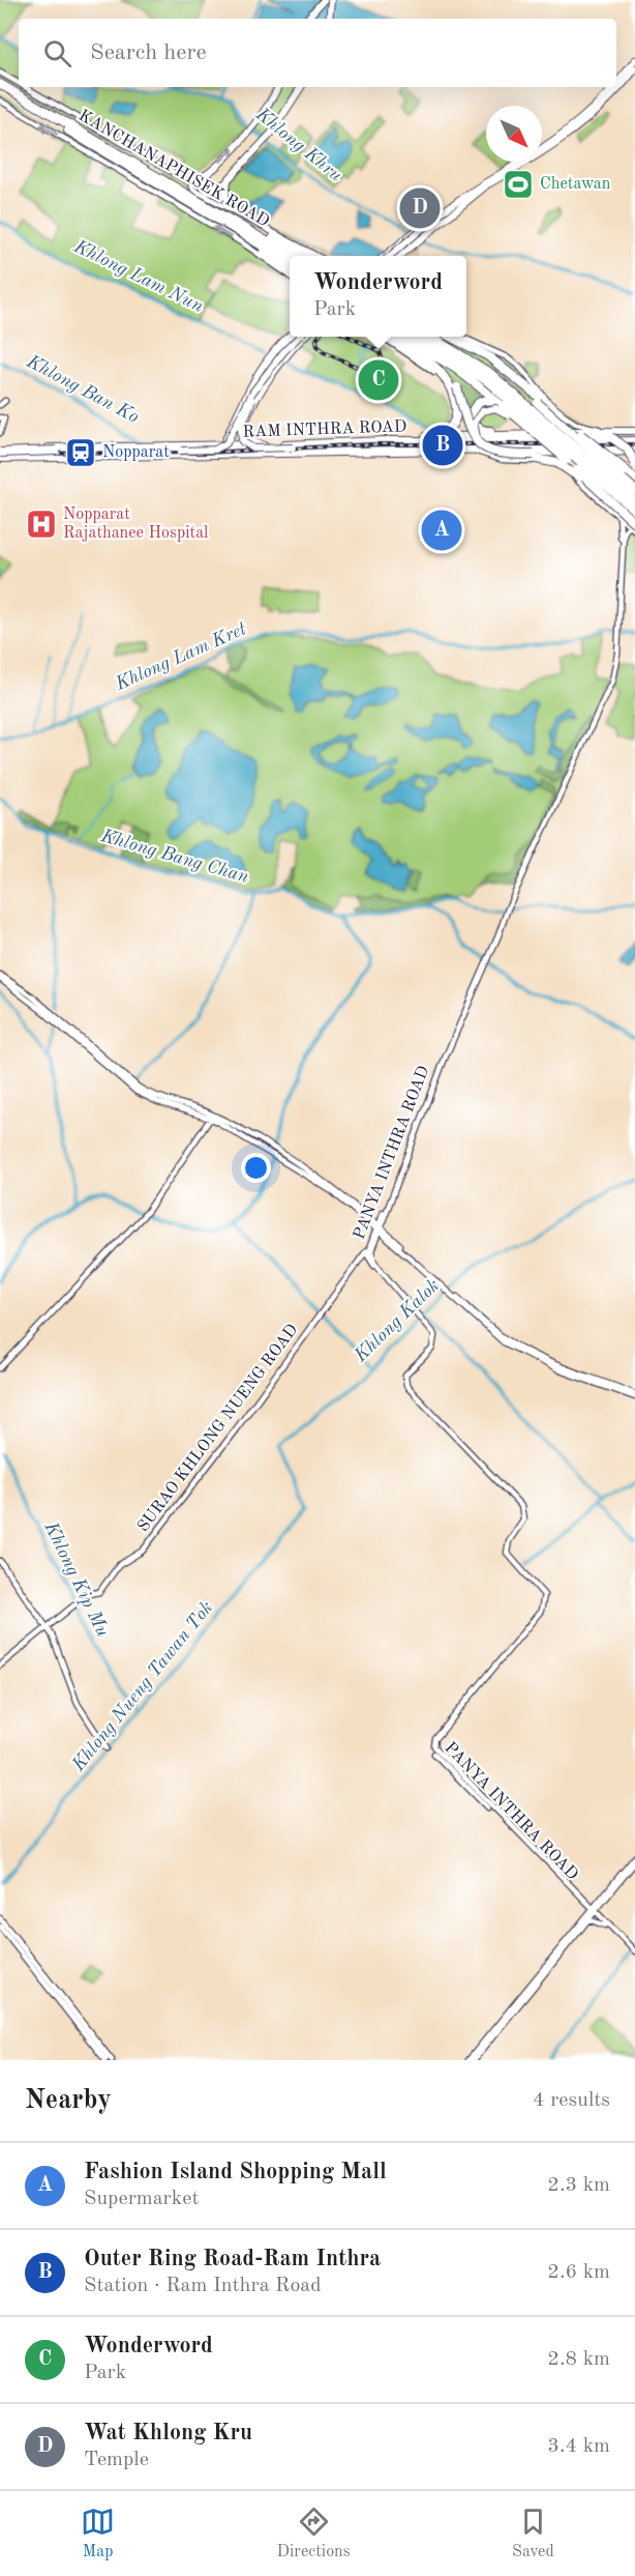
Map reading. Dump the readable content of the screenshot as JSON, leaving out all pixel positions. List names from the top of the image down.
{
  "streets": {
    "highway": ["KANCHANAPHISEK ROAD", "RAM INTHRA ROAD"],
    "main road": ["PANYA INTHRA ROAD", "SURAO KHLONG NUENG ROAD"]
  },
  "crossings": [
    ["PANYA INTHRA ROAD", "SURAO KHLONG NUENG ROAD"]
  ],
  "water": [
    "Khlong Khru",
    "Khlong Lam Nun",
    "Khlong Ban Ko",
    "Khlong Lam Kret",
    "Khlong Bang Chan",
    "Khlong Kalok",
    "Khlong Kip Mu",
    "Khlong Nueng Tawan Tok"
  ],
  "places": {
    "sports": ["Chetawan"],
    "station": ["Nopparat"],
    "hospital": ["Nopparat Rajathanee Hospital"]
  },
  "north": "bottom right",
  "page": {
    "search": "Search here",
    "pins": [
      "D",
      "C",
      "B",
      "A"
    ],
    "popup": ["Wonderword", "Park"],
    "heading": ["Nearby", "4 results"],
    "list": [
      {
        "mark": "A",
        "name": "Fashion Island Shopping Mall",
        "note": "Supermarket",
        "value": "2.3 km"
      },
      {
        "mark": "B",
        "name": "Outer Ring Road-Ram Inthra",
        "note": "Station · Ram Inthra Road",
        "value": "2.6 km"
      },
      {
        "mark": "C",
        "name": "Wonderword",
        "note": "Park",
        "value": "2.8 km"
      },
      {
        "mark": "D",
        "name": "Wat Khlong Kru",
        "note": "Temple",
        "value": "3.4 km"
      }
    ],
    "nav": ["Map", "Directions", "Saved"]
  }
}
